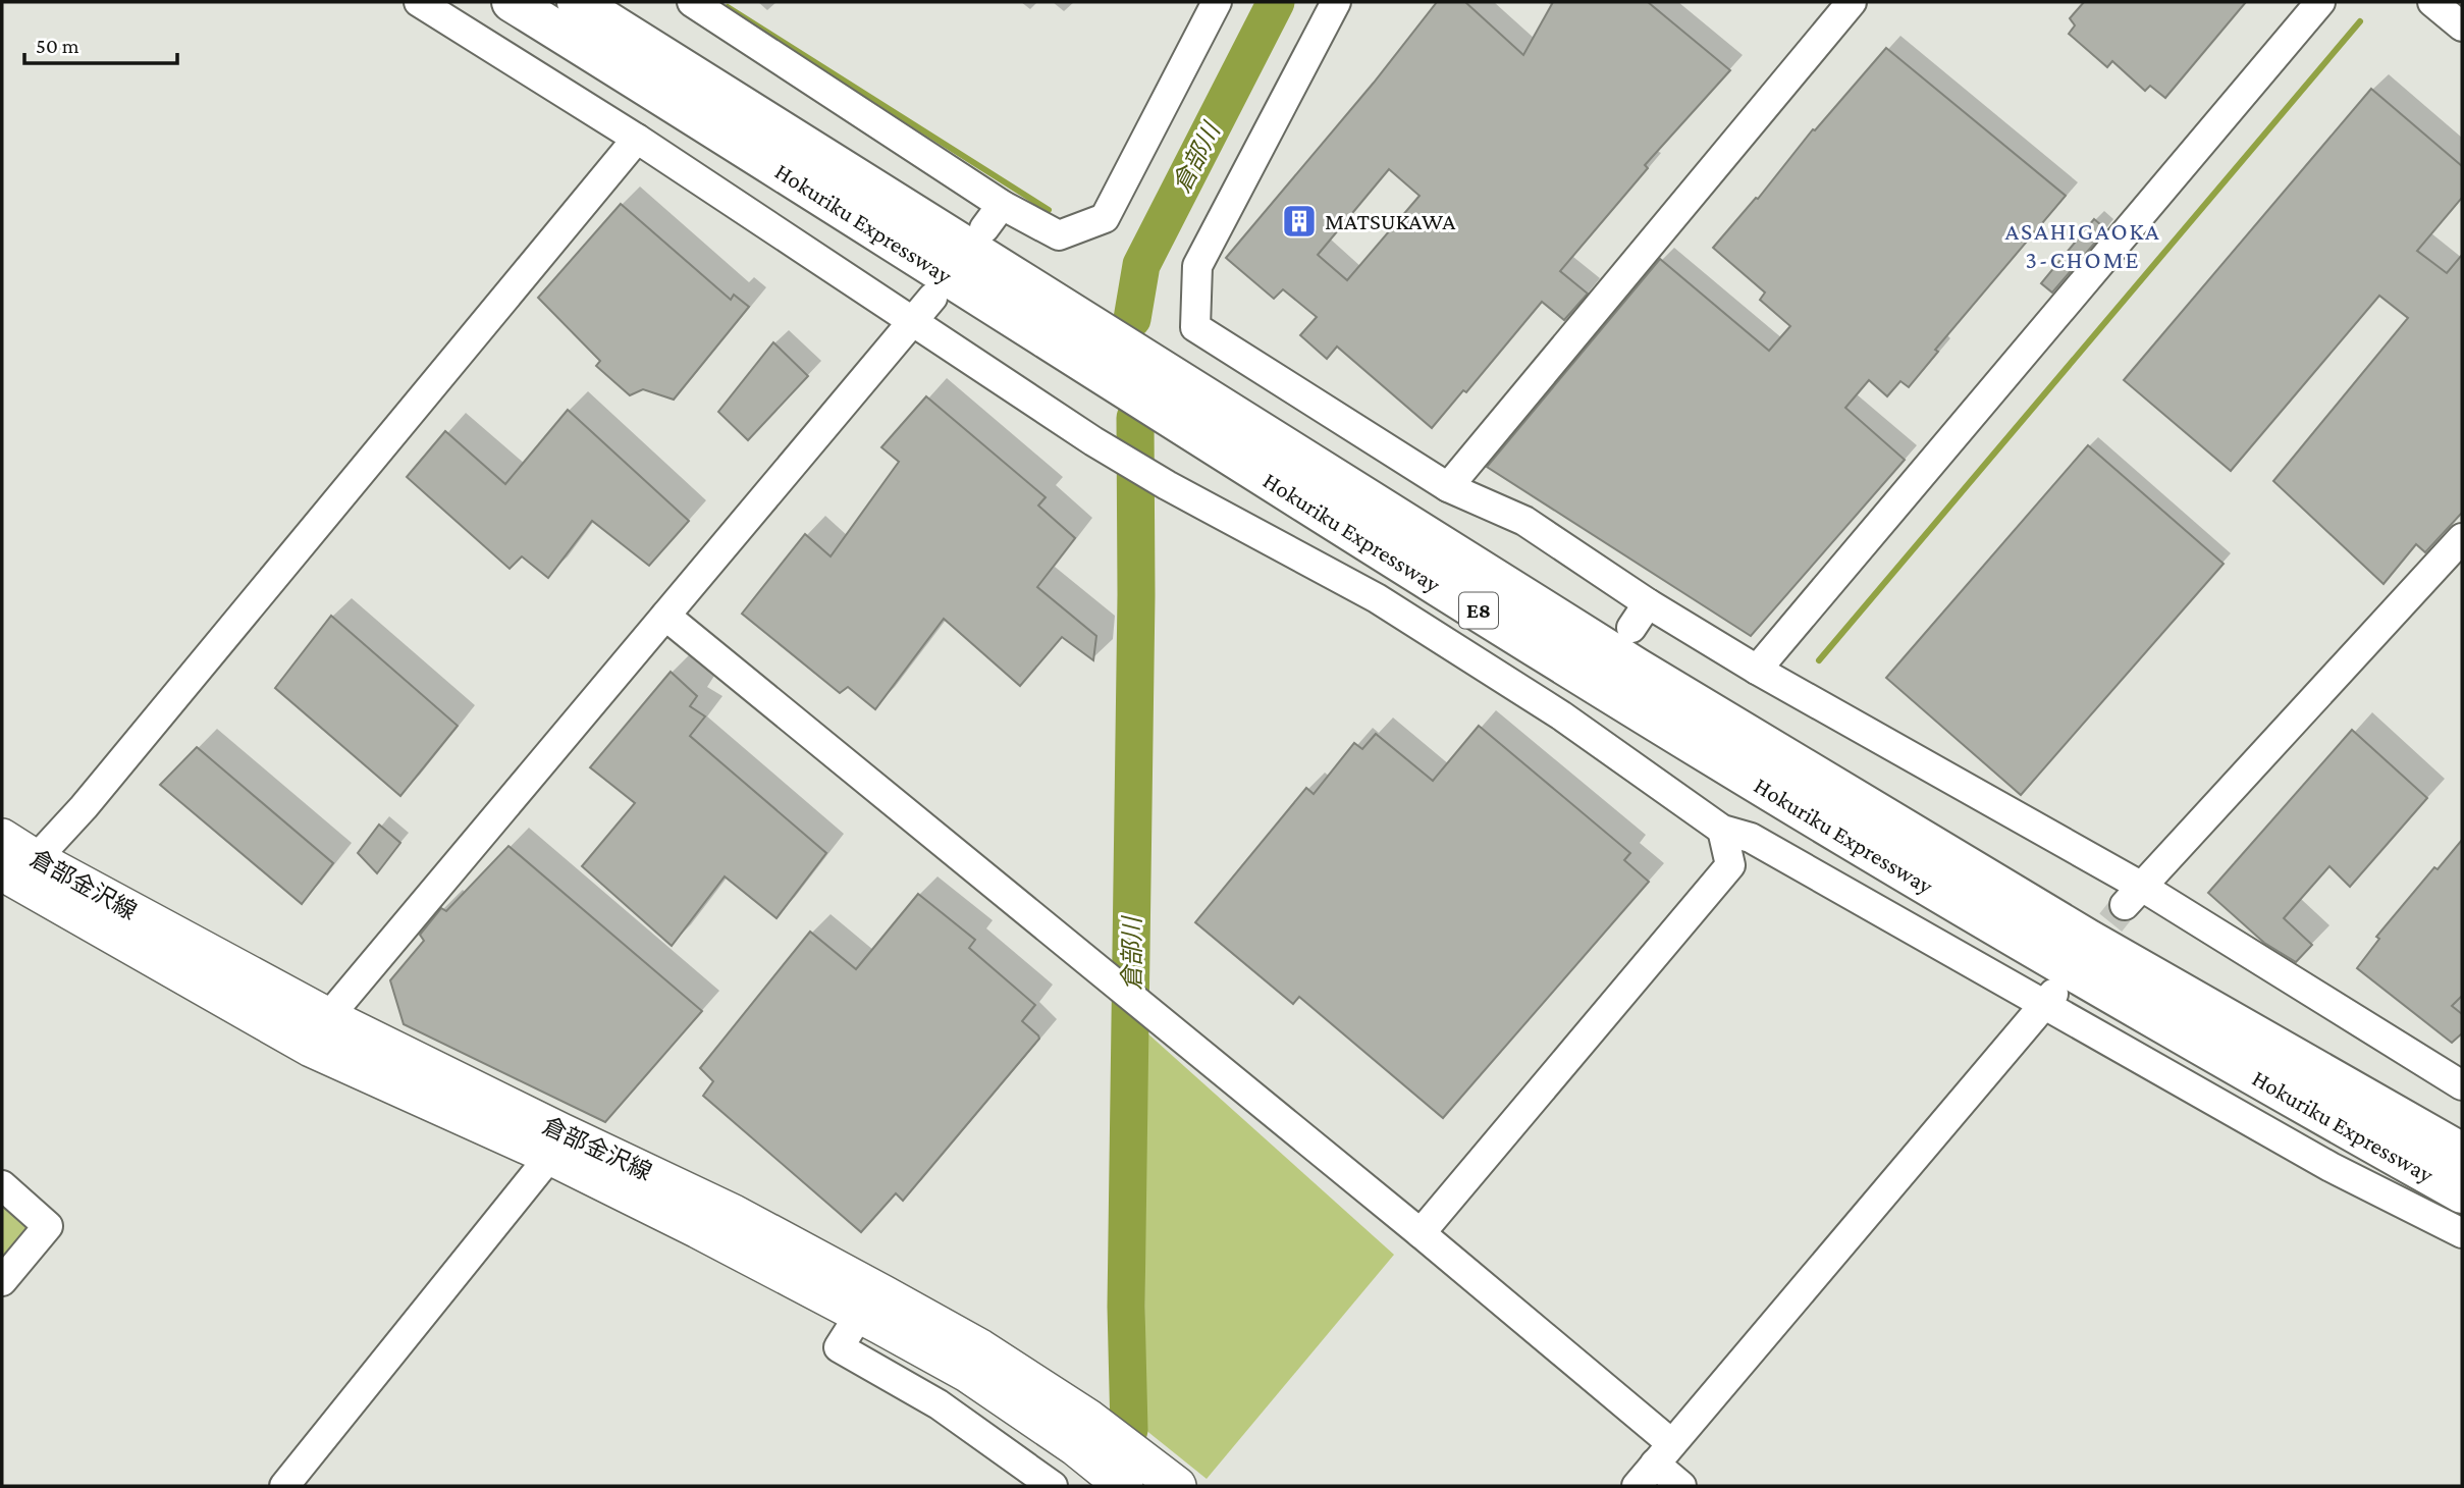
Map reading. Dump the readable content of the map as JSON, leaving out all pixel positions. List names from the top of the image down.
{
  "streets": {
    "highway": ["Hokuriku Expressway", "E8"],
    "main road": ["倉部金沢線"]
  },
  "districts": ["ASAHIGAOKA 3-CHOME"],
  "water": ["倉部川"],
  "places": {
    "building": ["MATSUKAWA"]
  },
  "scale_bar": "50 m"
}
